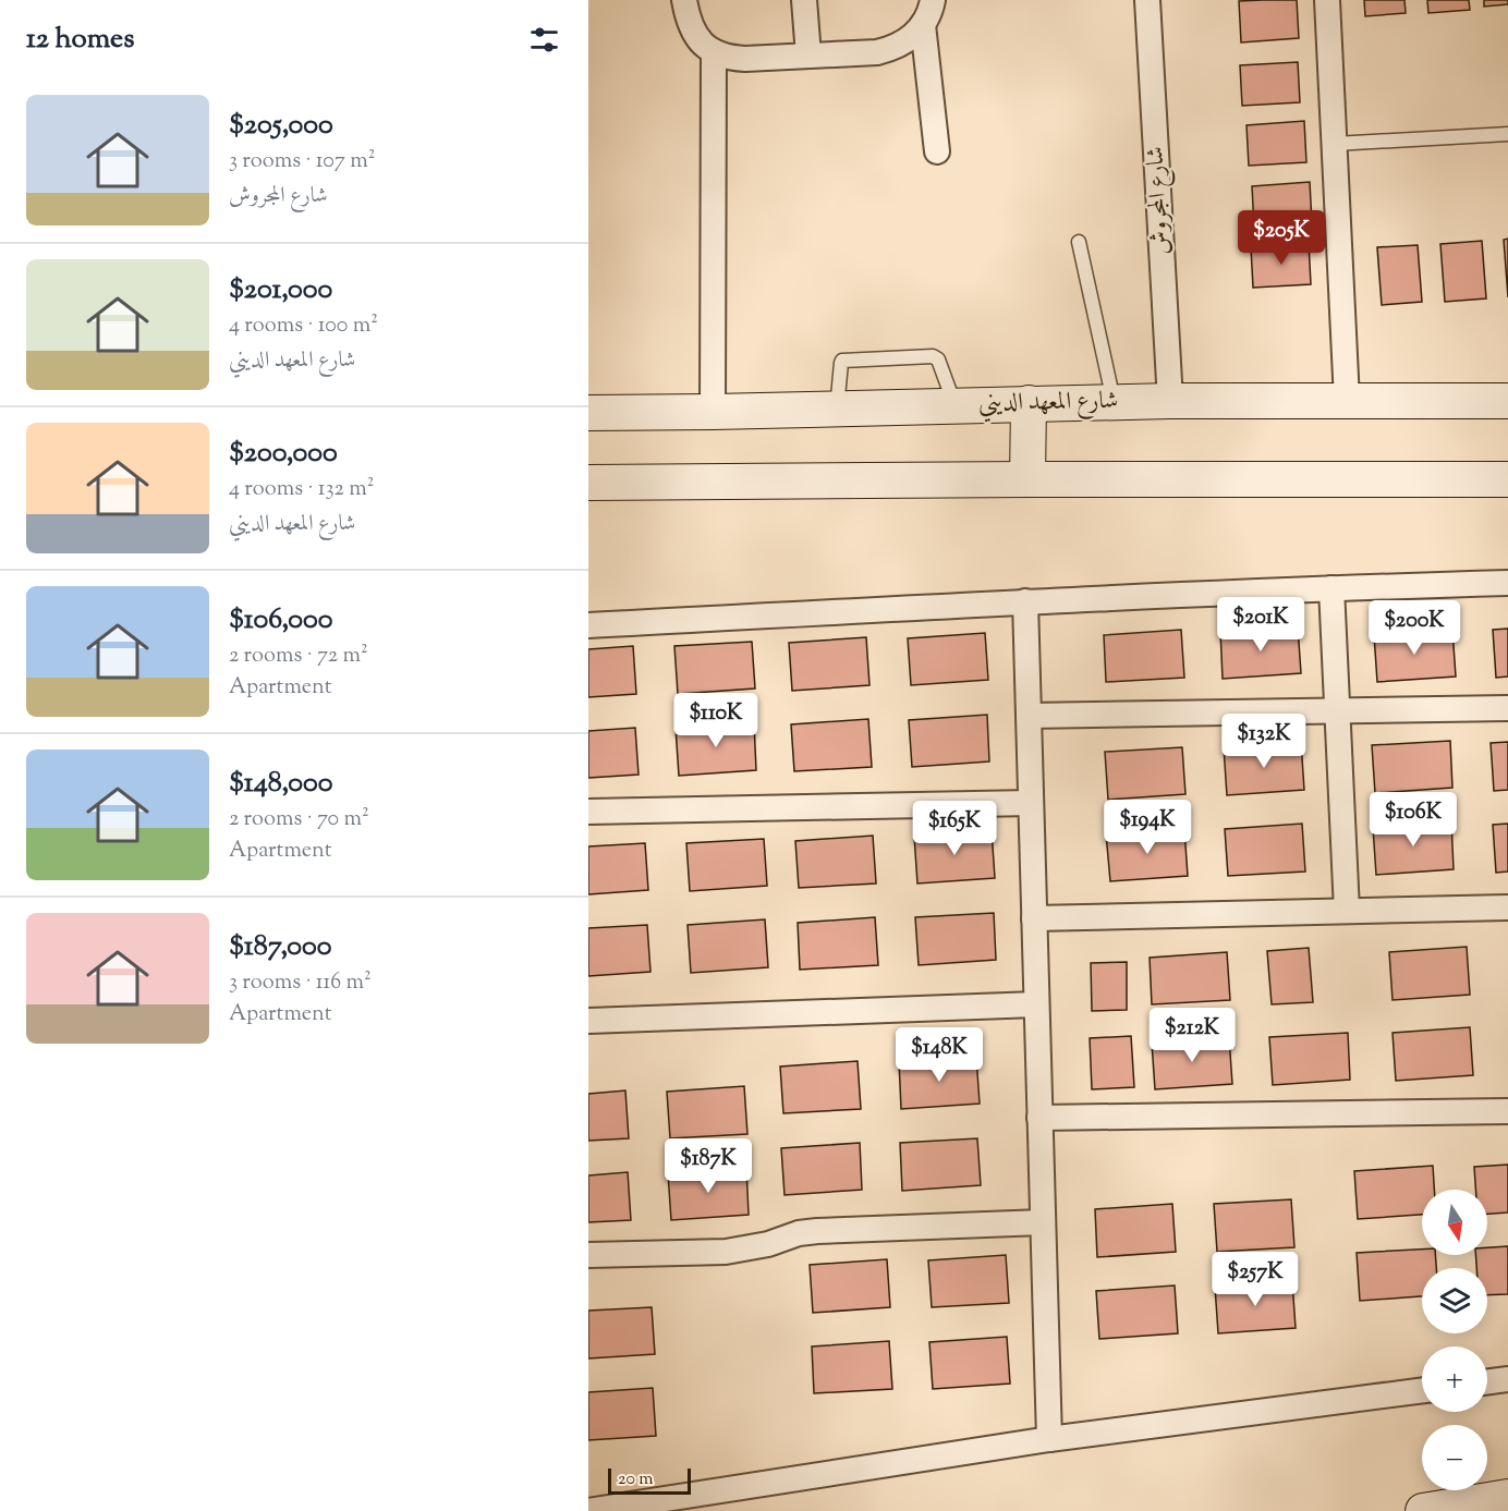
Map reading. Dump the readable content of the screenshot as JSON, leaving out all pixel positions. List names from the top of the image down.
{
  "streets": {
    "street": ["شارع المجروش", "شارع المعهد الديني"]
  },
  "crossings": [
    ["شارع المجروش", "شارع المعهد الديني"]
  ],
  "scale_bar": "20 m",
  "north": "bottom",
  "page": {
    "heading": "12 homes",
    "list": [
      {
        "name": "$205,000",
        "note": "3 rooms · 107 m² · شارع المجروش"
      },
      {
        "name": "$201,000",
        "note": "4 rooms · 100 m² · شارع المعهد الديني"
      },
      {
        "name": "$200,000",
        "note": "4 rooms · 132 m² · شارع المعهد الديني"
      },
      {
        "name": "$106,000",
        "note": "2 rooms · 72 m² · Apartment"
      },
      {
        "name": "$148,000",
        "note": "2 rooms · 70 m² · Apartment"
      },
      {
        "name": "$187,000",
        "note": "3 rooms · 116 m² · Apartment"
      }
    ],
    "price": [
      "$205K",
      "$201K",
      "$200K",
      "$110K",
      "$132K",
      "$106K",
      "$194K",
      "$165K",
      "$212K",
      "$148K",
      "$187K",
      "$257K"
    ],
    "map_buttons": ["+", "−"],
    "scale": "20 m"
  }
}
